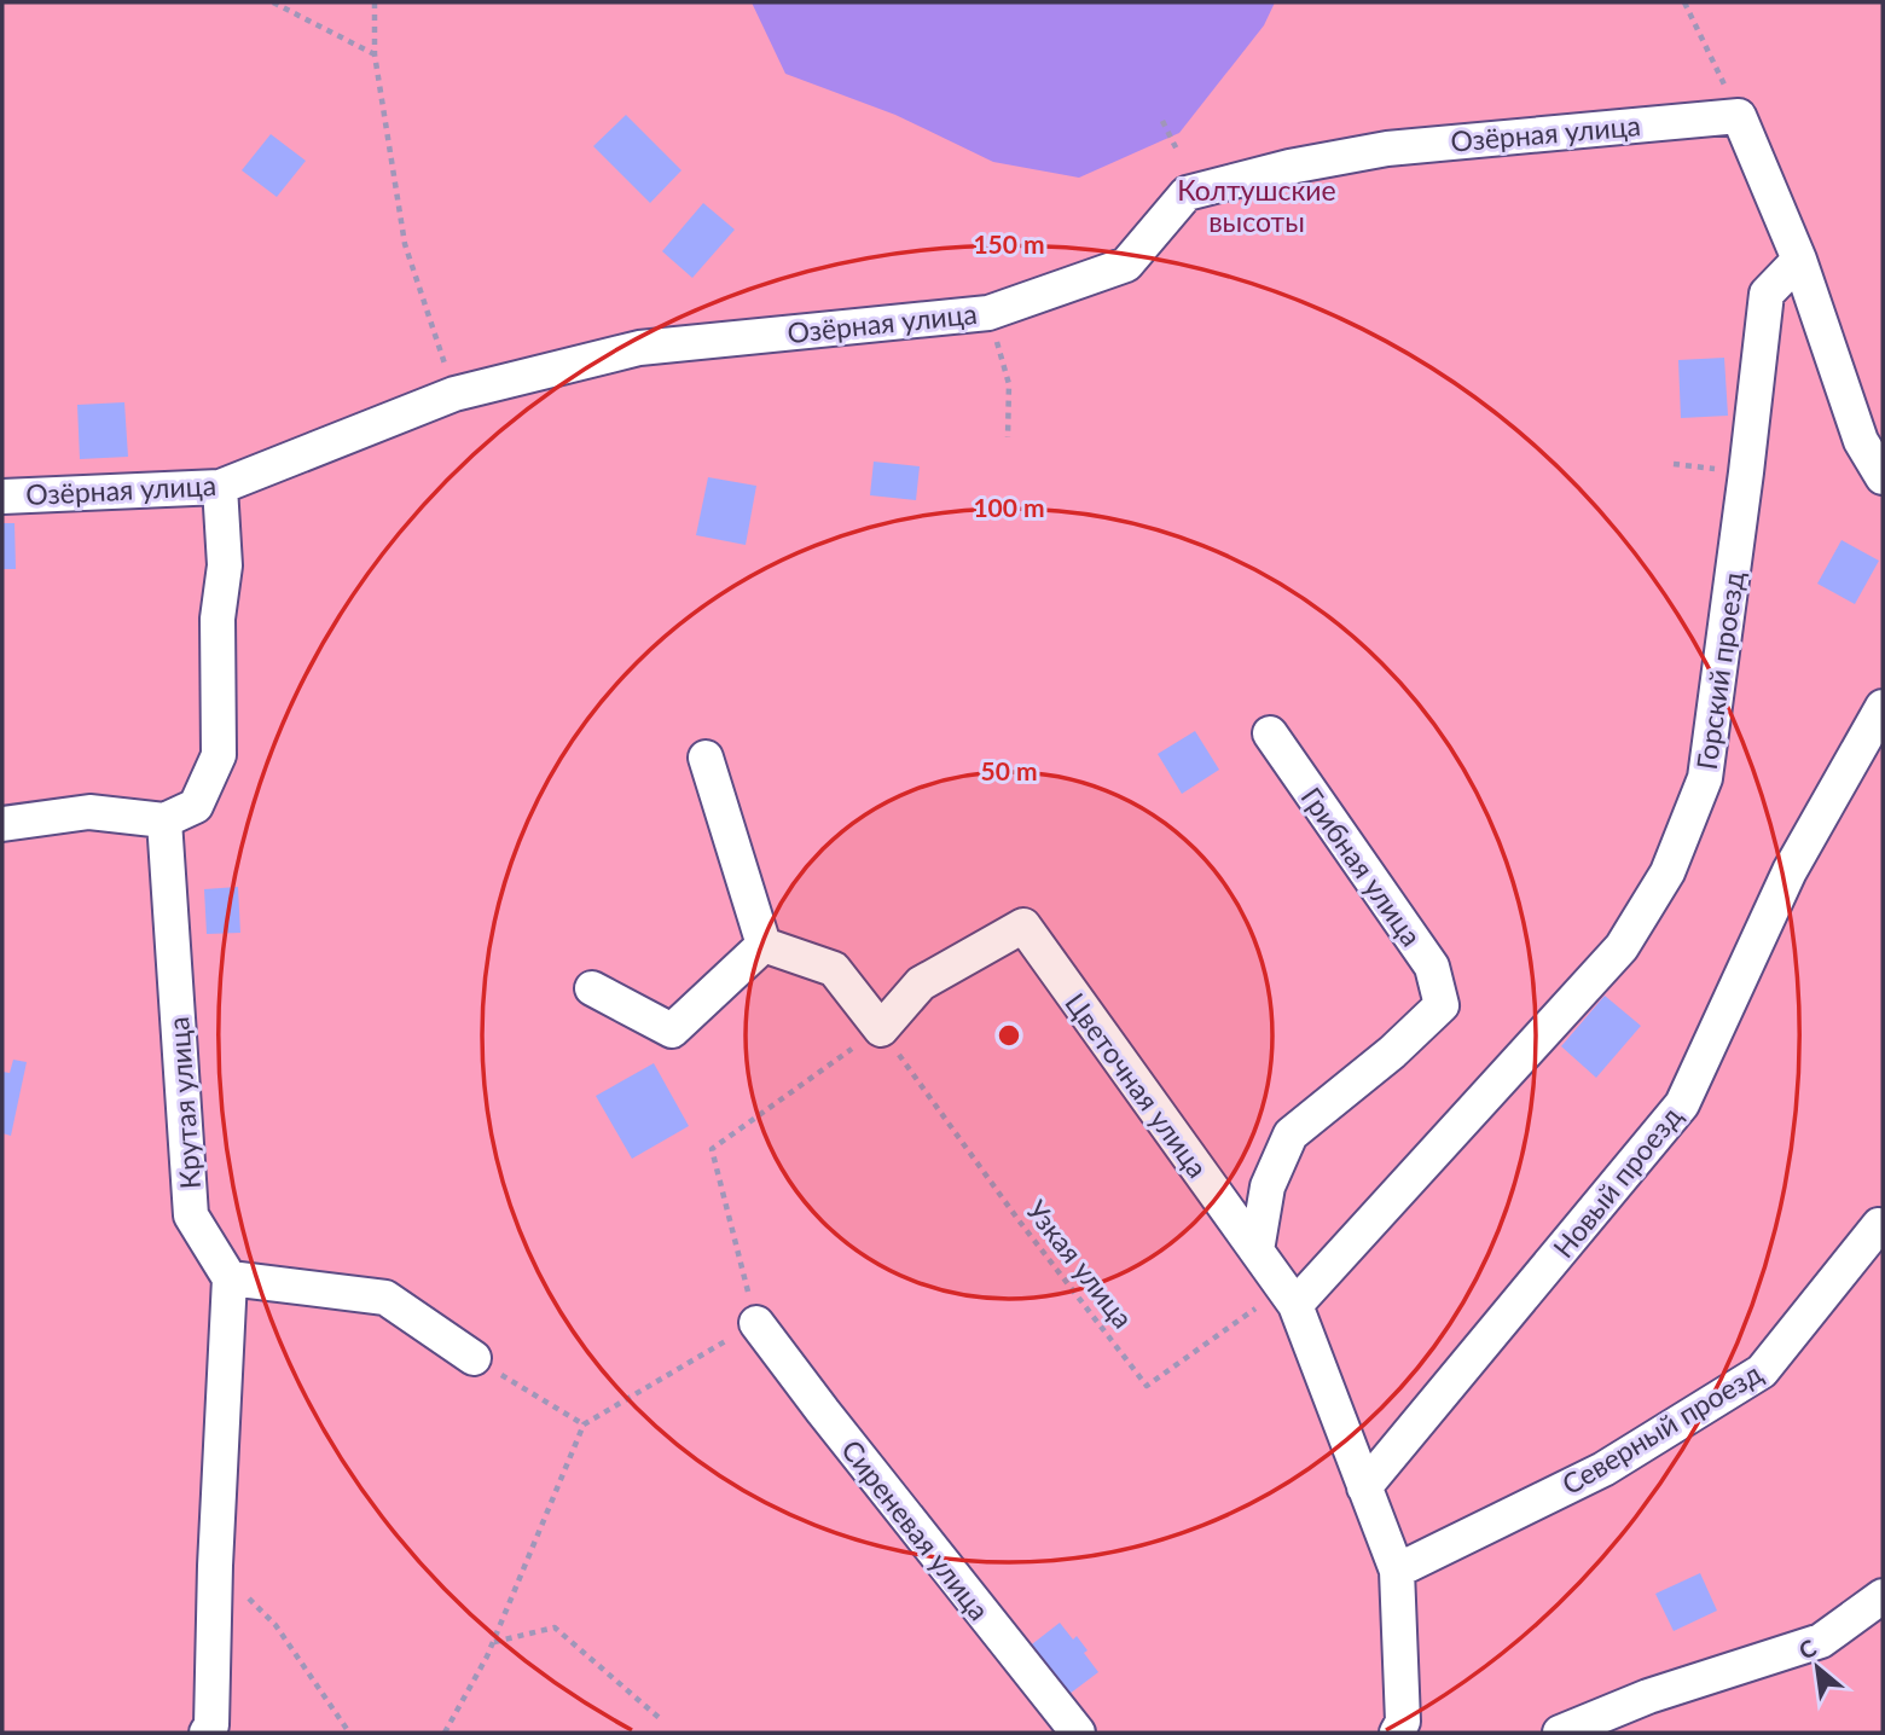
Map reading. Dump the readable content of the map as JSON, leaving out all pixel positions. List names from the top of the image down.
{
  "streets": {
    "street": [
      "Озёрная улица",
      "Горский проезд",
      "Грибная улица",
      "Цветочная улица",
      "Крутая улица",
      "Новый проезд",
      "Северный проезд",
      "Сиреневая улица"
    ],
    "path": ["Узкая улица"]
  },
  "crossings": [
    ["Горский проезд", "Цветочная улица"],
    ["Горский проезд", "Узкая улица"],
    ["Грибная улица", "Цветочная улица"],
    ["Цветочная улица", "Новый проезд"],
    ["Цветочная улица", "Узкая улица"],
    ["Цветочная улица", "Северный проезд"]
  ],
  "parks": ["Колтушские высоты"],
  "north": "top left",
  "rings": ["150 m", "100 m", "50 m"]
}
